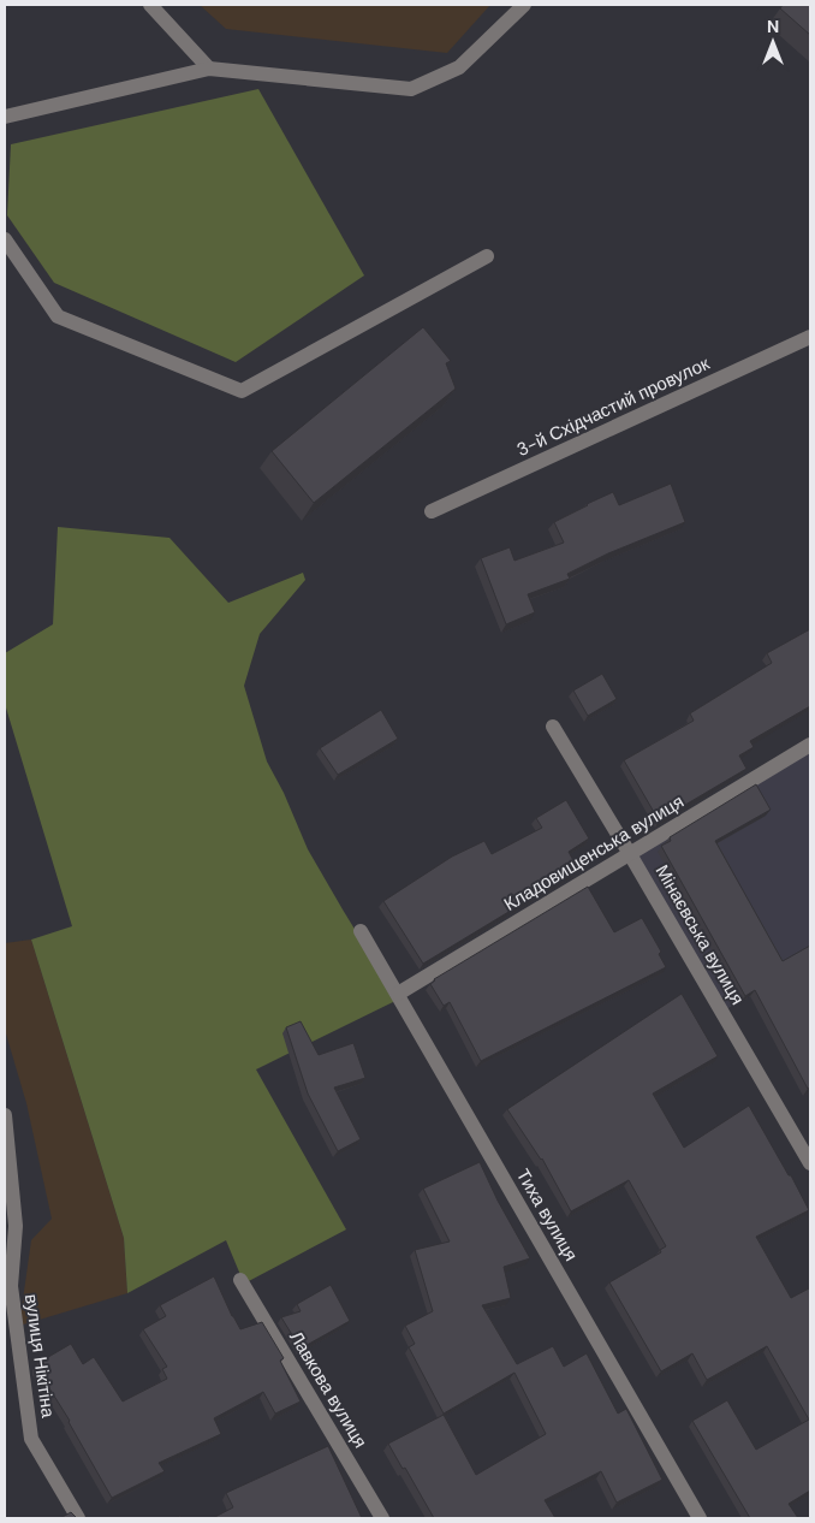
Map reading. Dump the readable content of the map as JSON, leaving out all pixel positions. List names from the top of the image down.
{
  "streets": {
    "street": [
      "3-й Східчастий провулок",
      "Кладовищенська вулиця",
      "Мінаєвська вулиця",
      "Тиха вулиця",
      "вулиця Нікітіна",
      "Лавкова вулиця"
    ]
  },
  "crossings": [
    ["Кладовищенська вулиця", "Мінаєвська вулиця"],
    ["Кладовищенська вулиця", "Тиха вулиця"]
  ],
  "north": "top"
}
